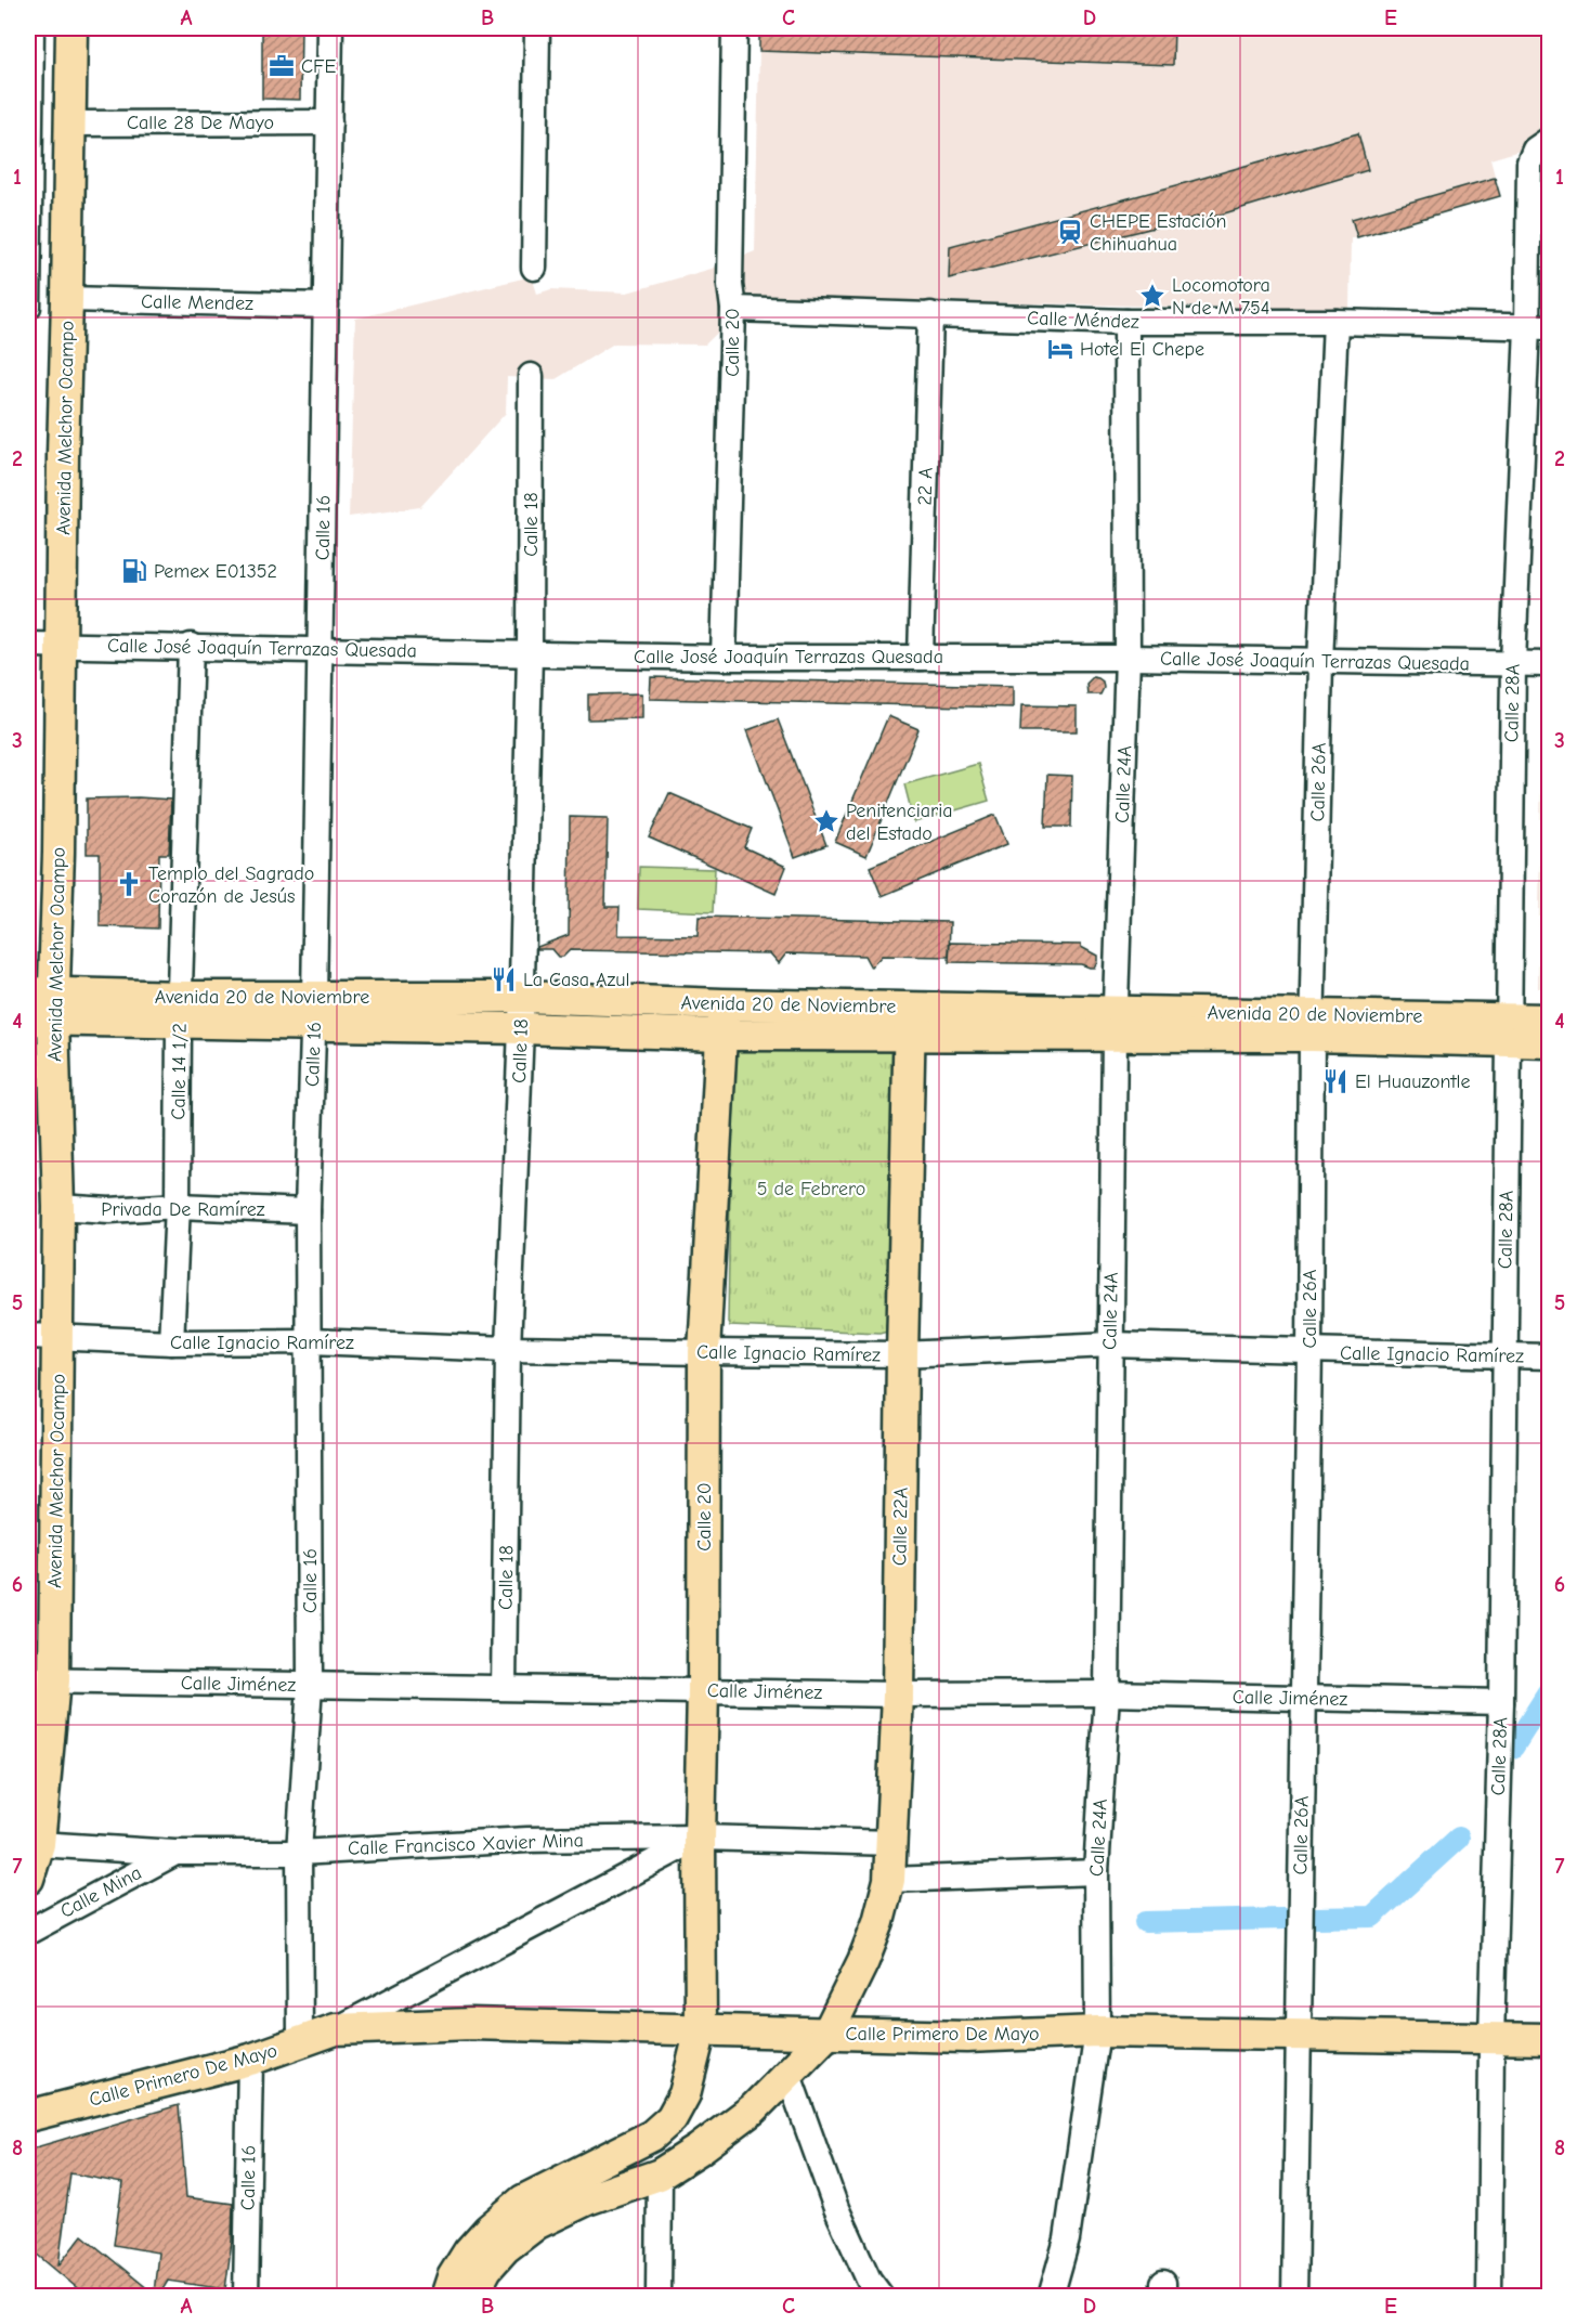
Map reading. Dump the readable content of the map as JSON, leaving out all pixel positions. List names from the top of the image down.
{
  "streets": {
    "main road": [
      "Calle 20",
      "Avenida Melchor Ocampo",
      "Avenida 20 de Noviembre",
      "Calle 22A",
      "Calle Primero De Mayo"
    ],
    "street": [
      "Calle 28 De Mayo",
      "Calle Mendez",
      "Calle Méndez",
      "22 A",
      "Calle 18",
      "Calle 16",
      "Calle José Joaquín Terrazas Quesada",
      "Calle 28A",
      "Calle 26A",
      "Calle 24A",
      "Calle 14 1/2",
      "Privada De Ramírez",
      "Calle Ignacio Ramírez",
      "Calle Jiménez",
      "Calle Francisco Xavier Mina",
      "Calle Mina"
    ]
  },
  "crossings": [
    ["Calle 28 De Mayo", "Avenida Melchor Ocampo"],
    ["Calle 28 De Mayo", "Calle 16"],
    ["Calle Mendez", "Avenida Melchor Ocampo"],
    ["Calle Mendez", "Calle 16"],
    ["Calle Méndez", "Calle 20"],
    ["Calle Méndez", "22 A"],
    ["Calle Méndez", "Calle 28A"],
    ["Calle Méndez", "Calle 26A"],
    ["Calle Méndez", "Calle 24A"],
    ["Calle 20", "Calle José Joaquín Terrazas Quesada"],
    ["Calle 20", "Avenida 20 de Noviembre"],
    ["Calle 20", "Calle Ignacio Ramírez"],
    ["Calle 20", "Calle Jiménez"],
    ["Calle 20", "Calle Francisco Xavier Mina"],
    ["Calle 20", "Calle Primero De Mayo"],
    ["Avenida Melchor Ocampo", "Calle José Joaquín Terrazas Quesada"],
    ["Avenida Melchor Ocampo", "Avenida 20 de Noviembre"],
    ["Avenida Melchor Ocampo", "Privada De Ramírez"],
    ["Avenida Melchor Ocampo", "Calle Ignacio Ramírez"],
    ["Avenida Melchor Ocampo", "Calle Jiménez"],
    ["Avenida Melchor Ocampo", "Calle Francisco Xavier Mina"],
    ["22 A", "Calle José Joaquín Terrazas Quesada"],
    ["Calle 18", "Calle José Joaquín Terrazas Quesada"],
    ["Calle 18", "Avenida 20 de Noviembre"],
    ["Calle 18", "Calle Ignacio Ramírez"],
    ["Calle 18", "Calle Jiménez"],
    ["Calle 16", "Calle José Joaquín Terrazas Quesada"],
    ["Calle 16", "Avenida 20 de Noviembre"],
    ["Calle 16", "Privada De Ramírez"],
    ["Calle 16", "Calle Ignacio Ramírez"],
    ["Calle 16", "Calle Jiménez"],
    ["Calle 16", "Calle Francisco Xavier Mina"],
    ["Calle 16", "Calle Primero De Mayo"],
    ["Calle José Joaquín Terrazas Quesada", "Calle 28A"],
    ["Calle José Joaquín Terrazas Quesada", "Calle 26A"],
    ["Calle José Joaquín Terrazas Quesada", "Calle 24A"],
    ["Calle José Joaquín Terrazas Quesada", "Calle 14 1/2"],
    ["Calle 28A", "Avenida 20 de Noviembre"],
    ["Calle 28A", "Calle Ignacio Ramírez"],
    ["Calle 28A", "Calle Jiménez"],
    ["Calle 28A", "Calle Primero De Mayo"],
    ["Calle 26A", "Avenida 20 de Noviembre"],
    ["Calle 26A", "Calle Ignacio Ramírez"],
    ["Calle 26A", "Calle Jiménez"],
    ["Calle 26A", "Calle Primero De Mayo"],
    ["Calle 24A", "Avenida 20 de Noviembre"],
    ["Calle 24A", "Calle Ignacio Ramírez"],
    ["Calle 24A", "Calle Jiménez"],
    ["Calle 24A", "Calle Primero De Mayo"],
    ["Avenida 20 de Noviembre", "Calle 14 1/2"],
    ["Avenida 20 de Noviembre", "Calle 22A"],
    ["Calle 14 1/2", "Privada De Ramírez"],
    ["Calle 14 1/2", "Calle Ignacio Ramírez"],
    ["Calle Ignacio Ramírez", "Calle 22A"],
    ["Calle 22A", "Calle Jiménez"],
    ["Calle 22A", "Calle Francisco Xavier Mina"],
    ["Calle 22A", "Calle Primero De Mayo"],
    ["Calle Francisco Xavier Mina", "Calle Mina"],
    ["Calle Francisco Xavier Mina", "Calle Primero De Mayo"]
  ],
  "parks": ["5 de Febrero"],
  "places": {
    "office": ["CFE"],
    "station": ["CHEPE Estación Chihuahua"],
    "place": ["Locomotora N de M 754", "Penitenciaria del Estado"],
    "hotel": ["Hotel El Chepe"],
    "fuel station": ["Pemex E01352"],
    "church": ["Templo del Sagrado Corazón de Jesús"],
    "restaurant": ["La Casa Azul", "El Huauzontle"]
  },
  "grid": {
    "columns": [
      "A",
      "B",
      "C",
      "D",
      "E"
    ],
    "rows": [
      "1",
      "2",
      "3",
      "4",
      "5",
      "6",
      "7",
      "8"
    ]
  }
}
